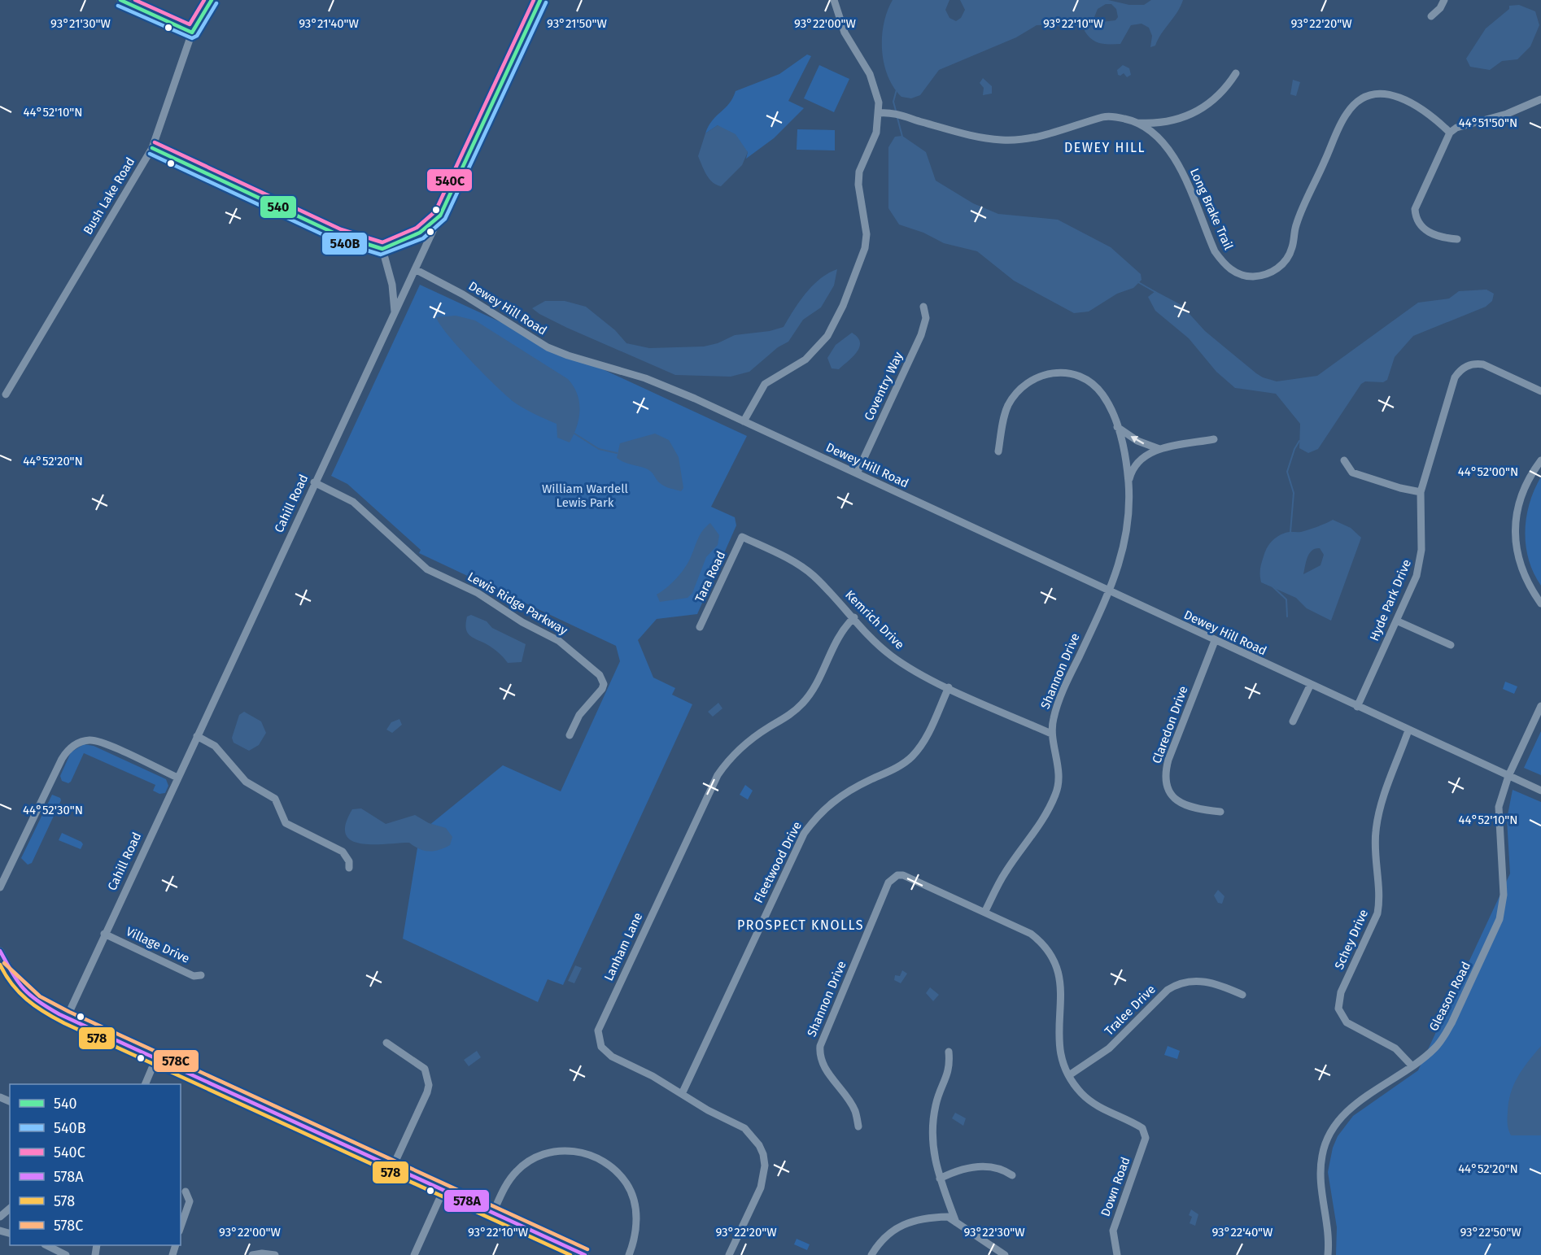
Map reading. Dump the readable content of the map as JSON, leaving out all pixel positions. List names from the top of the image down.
{
  "streets": {
    "street": [
      "Bush Lake Road",
      "Long Brake Trail",
      "Dewey Hill Road",
      "Coventry Way",
      "Cahill Road",
      "Tara Road",
      "Hyde Park Drive",
      "Lewis Ridge Parkway",
      "Kemrich Drive",
      "Shannon Drive",
      "Claredon Drive",
      "Fleetwood Drive",
      "Schey Drive",
      "Village Drive",
      "Lanham Lane",
      "Gleason Road",
      "Tralee Drive",
      "Down Road"
    ]
  },
  "crossings": [
    ["Dewey Hill Road", "Coventry Way"],
    ["Dewey Hill Road", "Cahill Road"],
    ["Dewey Hill Road", "Hyde Park Drive"],
    ["Dewey Hill Road", "Shannon Drive"],
    ["Dewey Hill Road", "Claredon Drive"],
    ["Dewey Hill Road", "Schey Drive"],
    ["Dewey Hill Road", "Gleason Road"],
    ["Cahill Road", "Lewis Ridge Parkway"],
    ["Cahill Road", "Village Drive"],
    ["Tara Road", "Kemrich Drive"],
    ["Kemrich Drive", "Shannon Drive"],
    ["Kemrich Drive", "Fleetwood Drive"],
    ["Kemrich Drive", "Lanham Lane"],
    ["Fleetwood Drive", "Lanham Lane"],
    ["Schey Drive", "Gleason Road"],
    ["Tralee Drive", "Down Road"]
  ],
  "districts": ["DEWEY HILL", "PROSPECT KNOLLS"],
  "parks": ["William Wardell Lewis Park"],
  "lines": [
    "transit line 540",
    "transit line 540C",
    "transit line 540B",
    "transit line 578A",
    "transit line 578C",
    "transit line 578"
  ],
  "legend": [
    "540",
    "540B",
    "540C",
    "578A",
    "578",
    "578C"
  ],
  "coordinates": [
    "93°21'30\"W",
    "93°21'40\"W",
    "93°21'50\"W",
    "93°22'00\"W",
    "93°22'10\"W",
    "93°22'20\"W",
    "44°52'10\"N",
    "44°51'50\"N",
    "44°52'20\"N",
    "44°52'00\"N",
    "44°52'30\"N",
    "93°22'30\"W",
    "93°22'40\"W",
    "93°22'50\"W"
  ]
}
